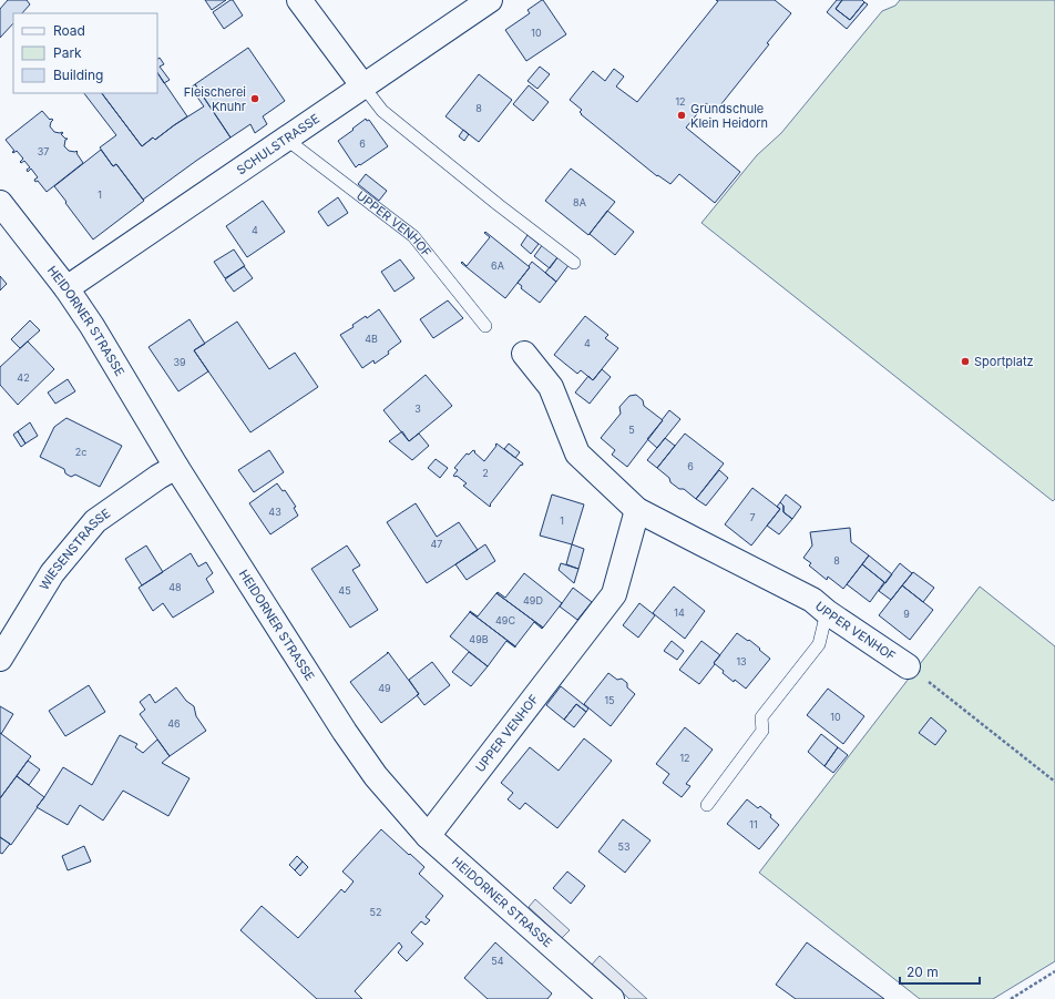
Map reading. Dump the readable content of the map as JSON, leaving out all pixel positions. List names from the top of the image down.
{
  "streets": {
    "street": [
      "SCHULSTRASSE",
      "UPPER VENHOF",
      "HEIDORNER STRASSE",
      "WIESENSTRASSE"
    ]
  },
  "crossings": [
    ["SCHULSTRASSE", "UPPER VENHOF"],
    ["SCHULSTRASSE", "HEIDORNER STRASSE"],
    ["UPPER VENHOF", "HEIDORNER STRASSE"],
    ["HEIDORNER STRASSE", "WIESENSTRASSE"]
  ],
  "places": ["Fleischerei Knuhr", "Grundschule Klein Heidorn", "Sportplatz"],
  "house_numbers": [
    "10",
    "12",
    "8",
    "6",
    "37",
    "1",
    "8A",
    "4",
    "6A",
    "4B",
    "4",
    "39",
    "42",
    "3",
    "5",
    "2c",
    "6",
    "2",
    "43",
    "7",
    "1",
    "47",
    "8",
    "48",
    "45",
    "49D",
    "14",
    "9",
    "49C",
    "49B",
    "13",
    "49",
    "15",
    "10",
    "46",
    "12",
    "11",
    "53",
    "52",
    "54"
  ],
  "legend": ["Road", "Park", "Building"],
  "scale_bar": "20 m"
}
